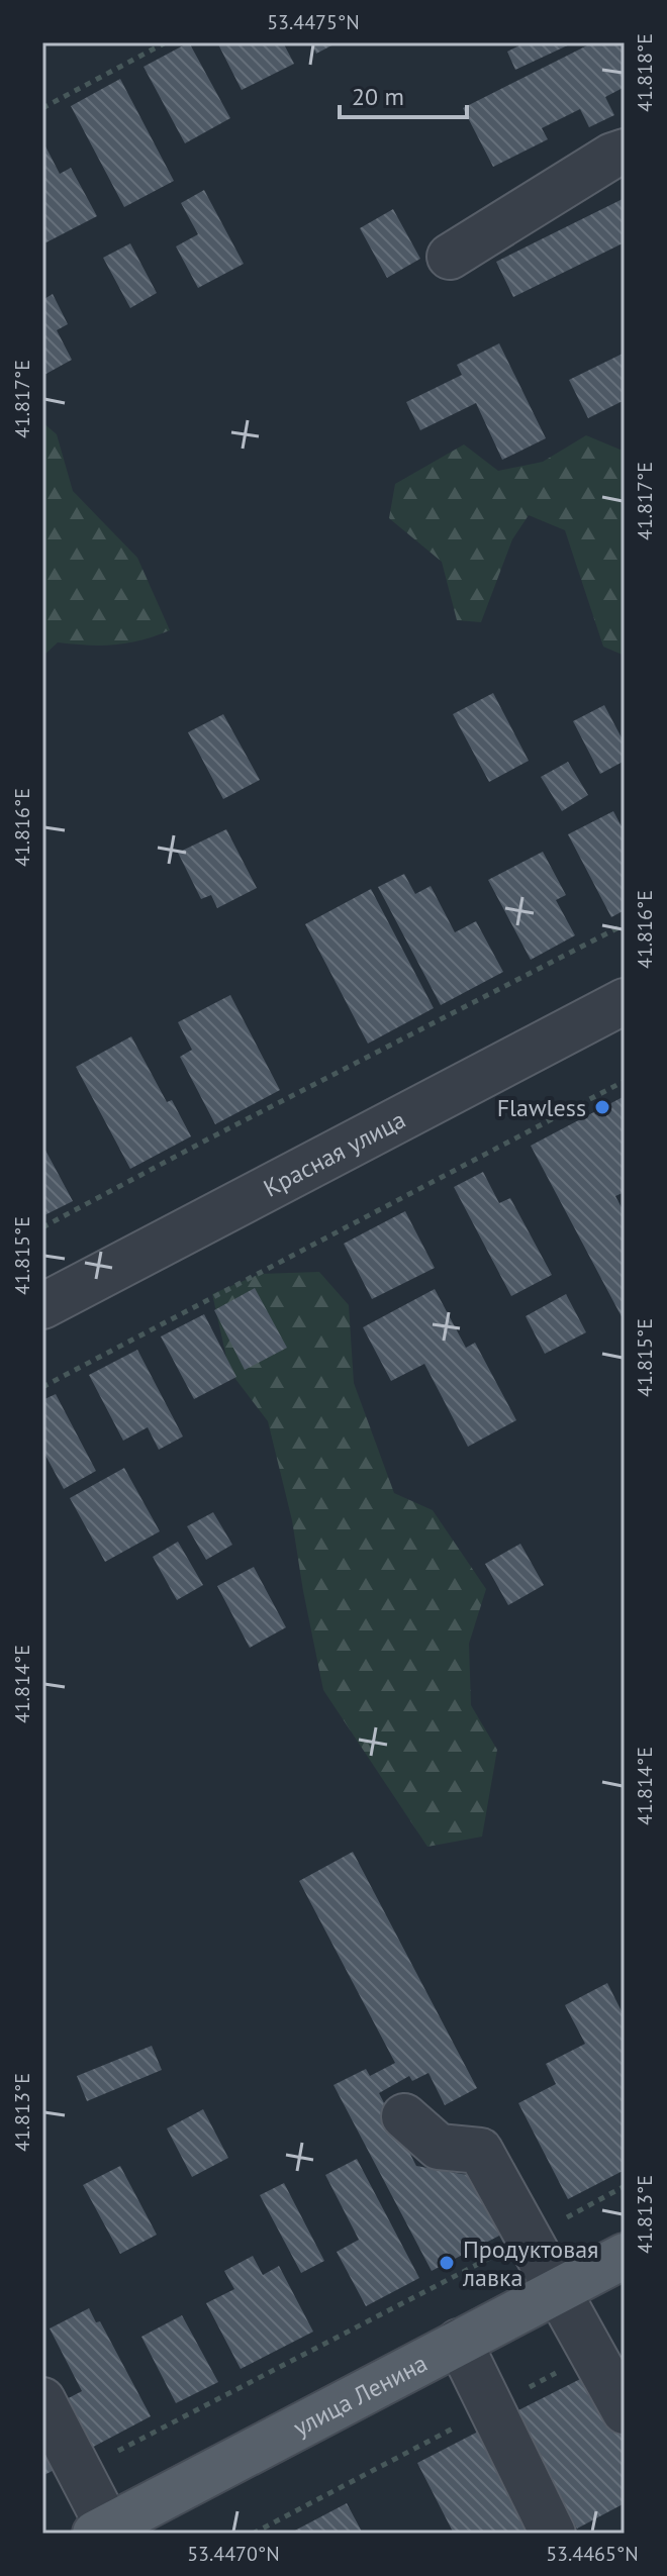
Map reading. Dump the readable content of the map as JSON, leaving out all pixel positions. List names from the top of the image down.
{
  "streets": {
    "main road": ["улица Ленина"],
    "street": ["Красная улица"]
  },
  "places": ["Flawless", "Продуктовая лавка"],
  "scale_bar": "20 m",
  "coordinates": [
    "53.4475°N",
    "41.818°E",
    "41.817°E",
    "41.816°E",
    "41.815°E",
    "41.814°E",
    "41.813°E",
    "53.4470°N",
    "53.4465°N"
  ]
}
